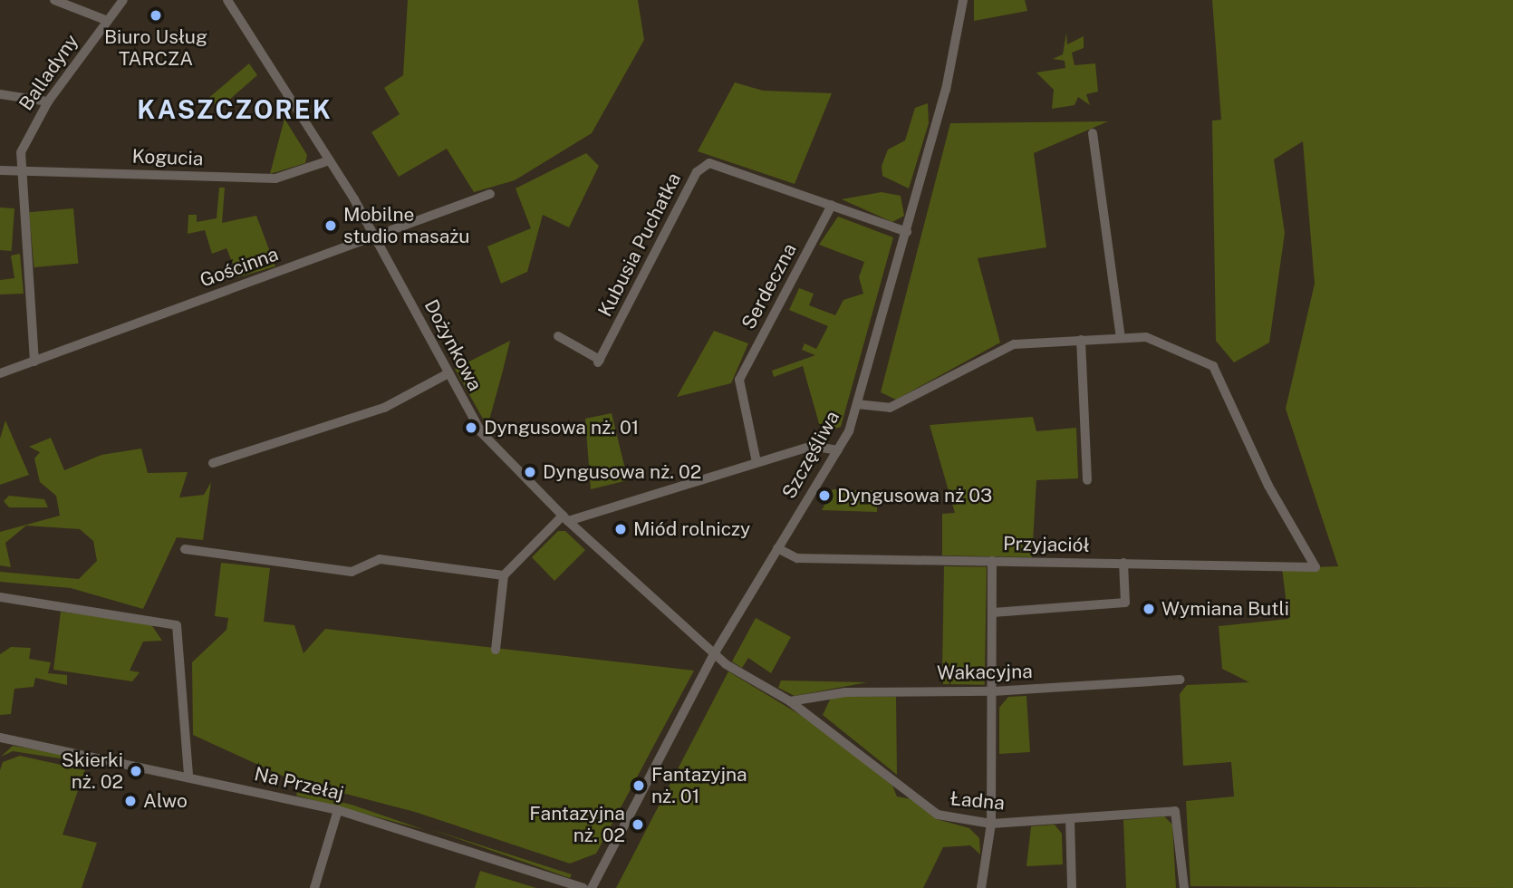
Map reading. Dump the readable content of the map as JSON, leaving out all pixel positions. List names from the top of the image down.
{
  "streets": {
    "street": [
      "Balladyny",
      "Kogucia",
      "Kubusia Puchatka",
      "Gościnna",
      "Serdeczna",
      "Dożynkowa",
      "Szczęśliwa",
      "Przyjaciół",
      "Wakacyjna",
      "Na Przełaj",
      "Ładna"
    ]
  },
  "crossings": [
    ["Balladyny", "Kogucia"],
    ["Balladyny", "Gościnna"],
    ["Kogucia", "Dożynkowa"],
    ["Kubusia Puchatka", "Serdeczna"],
    ["Gościnna", "Dożynkowa"],
    ["Dożynkowa", "Szczęśliwa"],
    ["Dożynkowa", "Ładna"],
    ["Szczęśliwa", "Przyjaciół"],
    ["Szczęśliwa", "Ładna"],
    ["Wakacyjna", "Ładna"]
  ],
  "districts": ["KASZCZOREK"],
  "places": [
    "Biuro Usług TARCZA",
    "Mobilne studio masażu",
    "Dyngusowa nż. 01",
    "Dyngusowa nż. 02",
    "Dyngusowa nż 03",
    "Miód rolniczy",
    "Wymiana Butli",
    "Skierki nż. 02",
    "Fantazyjna nż. 01",
    "Alwo",
    "Fantazyjna nż. 02"
  ]
}
